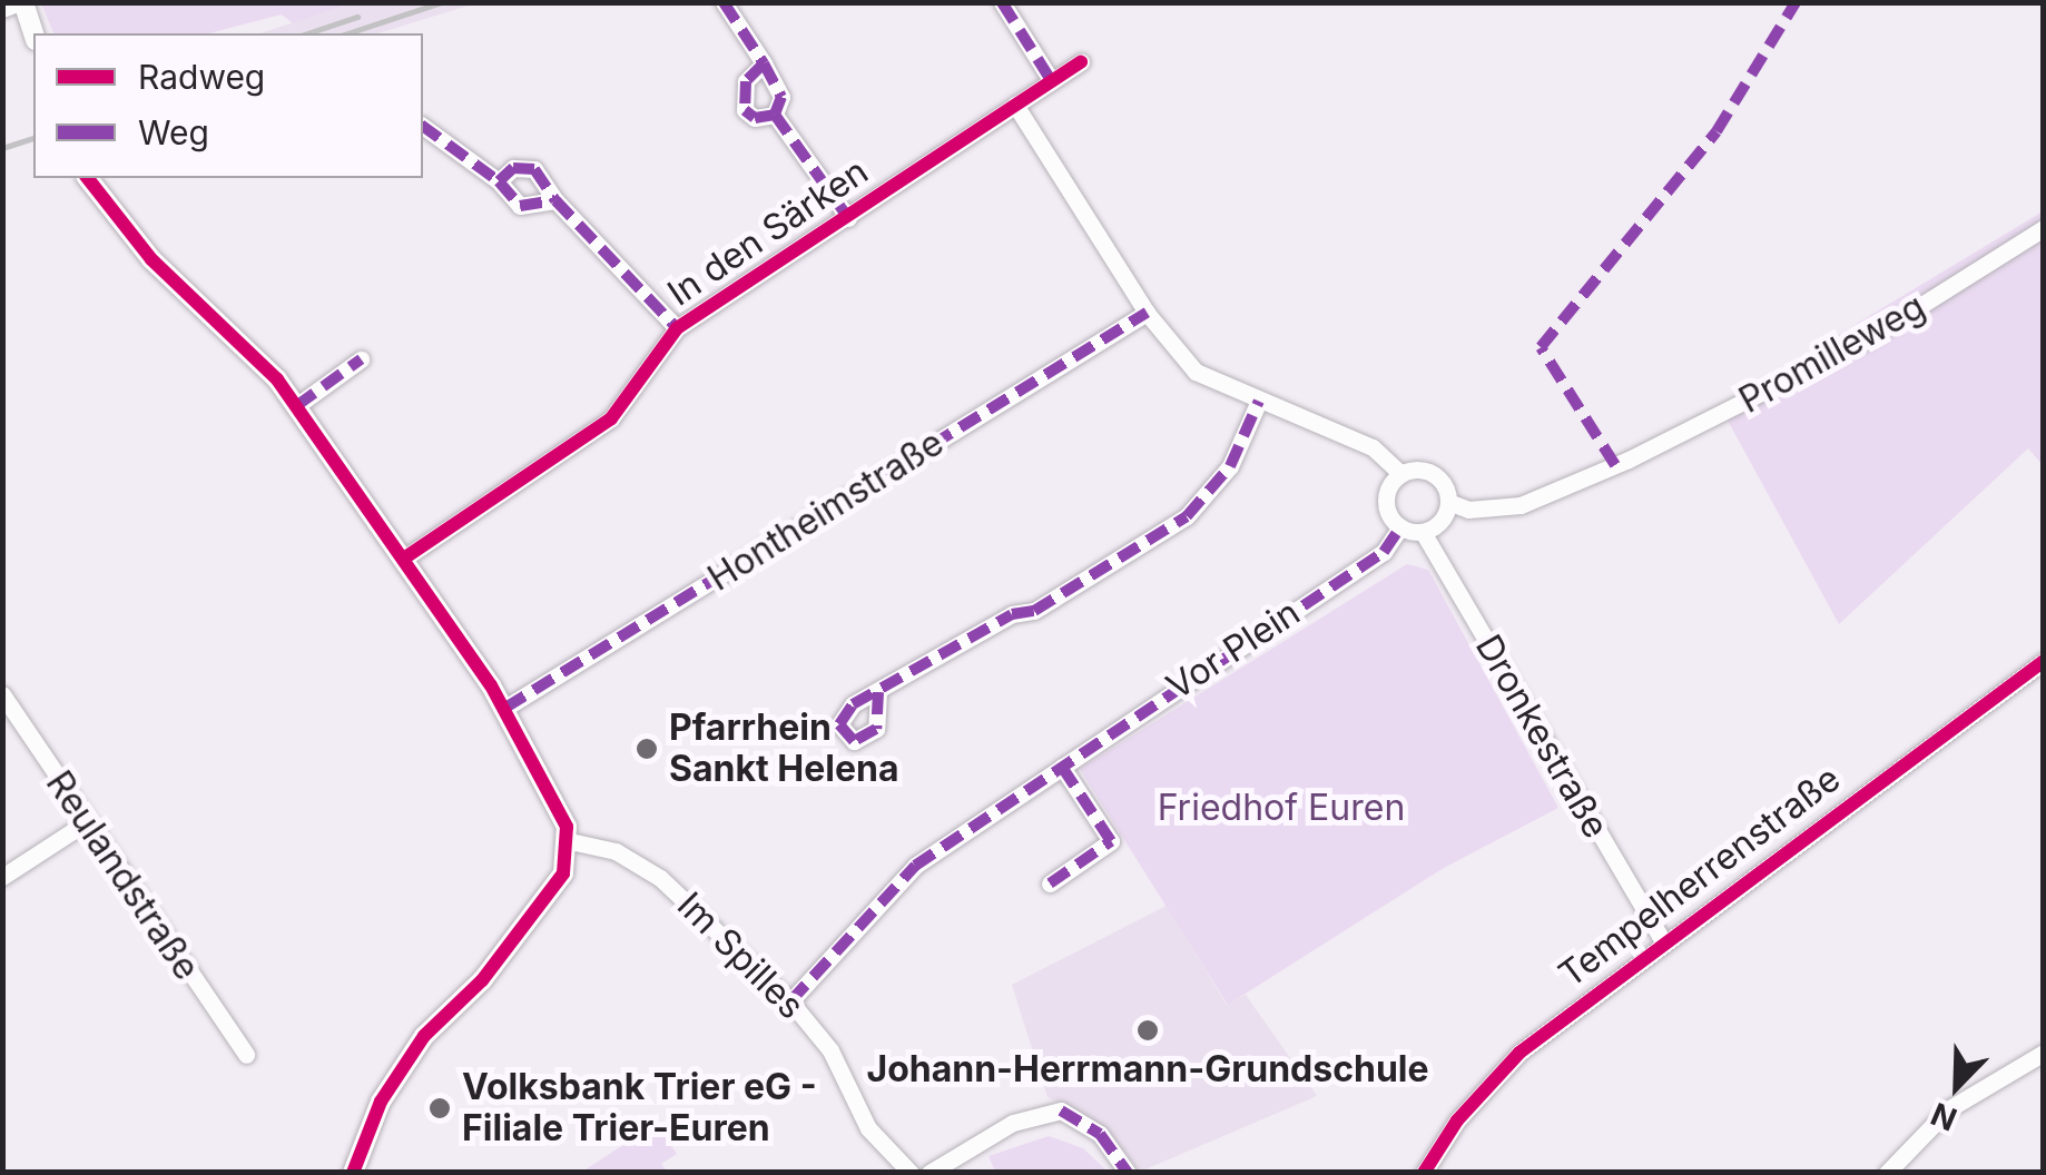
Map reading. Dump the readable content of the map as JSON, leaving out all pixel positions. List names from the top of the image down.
{
  "streets": {
    "street": [
      "In den Särken",
      "Promilleweg",
      "Hontheimstraße",
      "Vor Plein",
      "Dronkestraße",
      "Reulandstraße",
      "Tempelherrenstraße",
      "Im Spilles"
    ]
  },
  "crossings": [
    ["Promilleweg", "Vor Plein"],
    ["Promilleweg", "Dronkestraße"],
    ["Vor Plein", "Dronkestraße"],
    ["Vor Plein", "Im Spilles"],
    ["Dronkestraße", "Tempelherrenstraße"]
  ],
  "parks": ["Friedhof Euren"],
  "places": ["Pfarrhein Sankt Helena", "Johann-Herrmann-Grundschule", "Volksbank Trier eG - Filiale Trier-Euren"],
  "legend": ["Radweg", "Weg"],
  "north": "bottom left"
}
